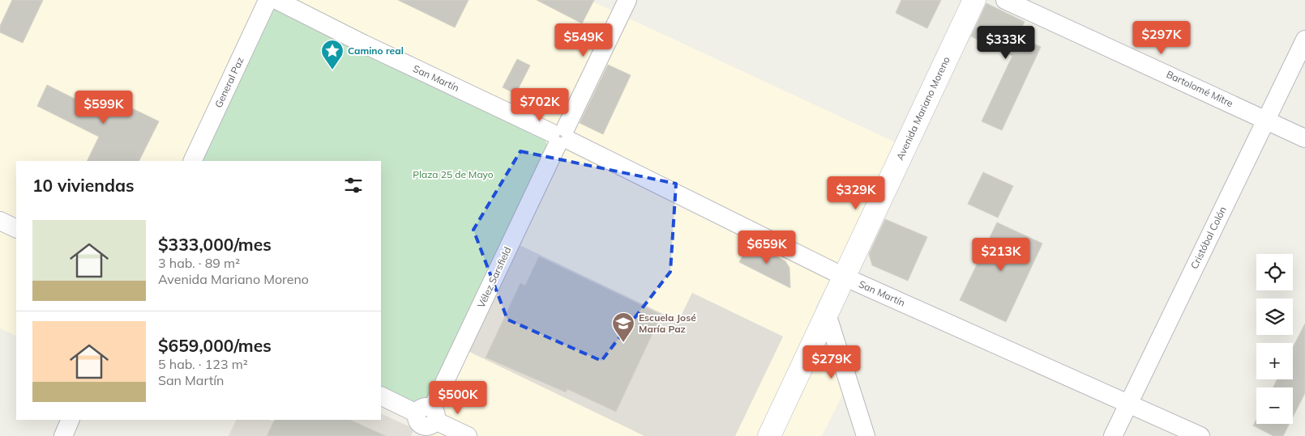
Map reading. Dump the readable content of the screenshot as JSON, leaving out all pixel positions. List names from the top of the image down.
{
  "streets": {
    "main road": ["Avenida Mariano Moreno"],
    "street": [
      "San Martín",
      "General Paz",
      "Bartolomé Mitre",
      "Cristóbal Colón",
      "Vélez Sarsfield"
    ]
  },
  "crossings": [
    ["San Martín", "General Paz"],
    ["San Martín", "Avenida Mariano Moreno"],
    ["San Martín", "Cristóbal Colón"],
    ["San Martín", "Vélez Sarsfield"],
    ["Bartolomé Mitre", "Cristóbal Colón"]
  ],
  "parks": ["Plaza 25 de Mayo"],
  "places": {
    "place": ["Camino real"],
    "school or university": ["Escuela José María Paz"]
  },
  "page": {
    "price": [
      "$297K",
      "$549K",
      "$333K",
      "$702K",
      "$599K",
      "$329K",
      "$659K",
      "$213K",
      "$279K",
      "$500K"
    ],
    "heading": "10 viviendas",
    "list": [
      {
        "name": "$333,000/mes",
        "note": "3 hab. · 89 m² · Avenida Mariano Moreno"
      },
      {
        "name": "$659,000/mes",
        "note": "5 hab. · 123 m² · San Martín"
      }
    ],
    "map_buttons": ["+", "−"]
  }
}
